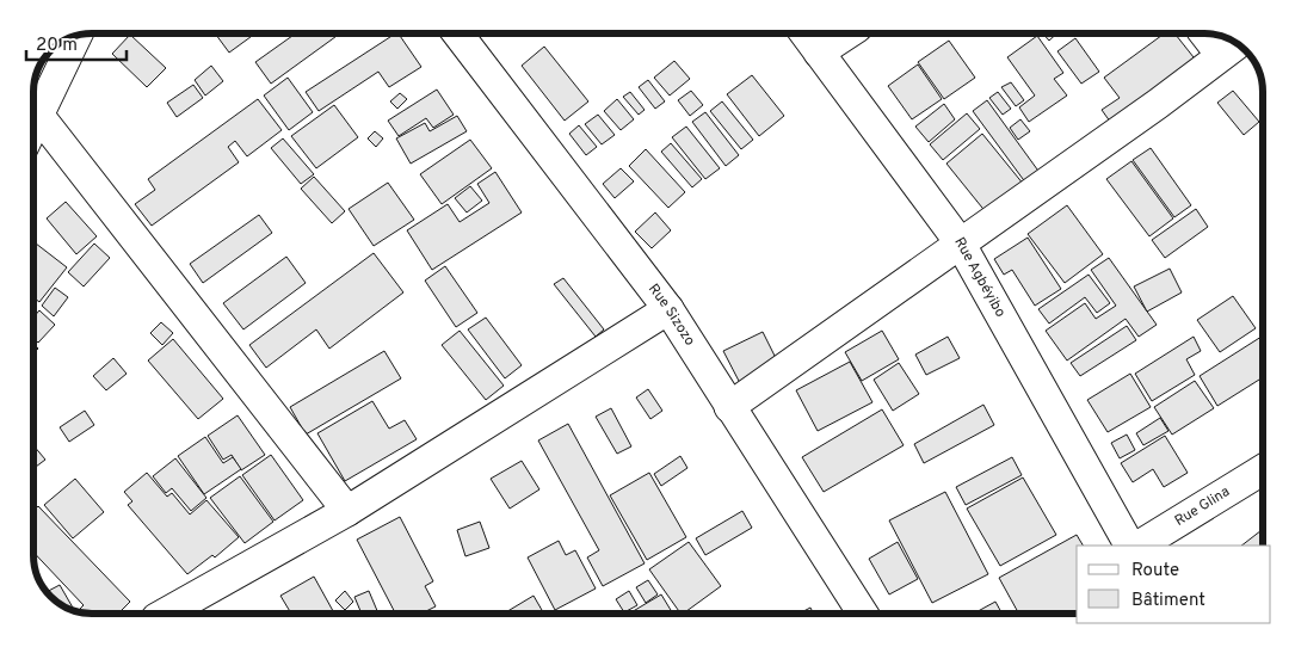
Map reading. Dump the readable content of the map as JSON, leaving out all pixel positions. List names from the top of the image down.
{
  "streets": {
    "street": ["Rue Agbéyibo", "Rue Sizozo", "Rue Glina"]
  },
  "legend": ["Route", "Bâtiment"],
  "scale_bar": "20 m"
}
